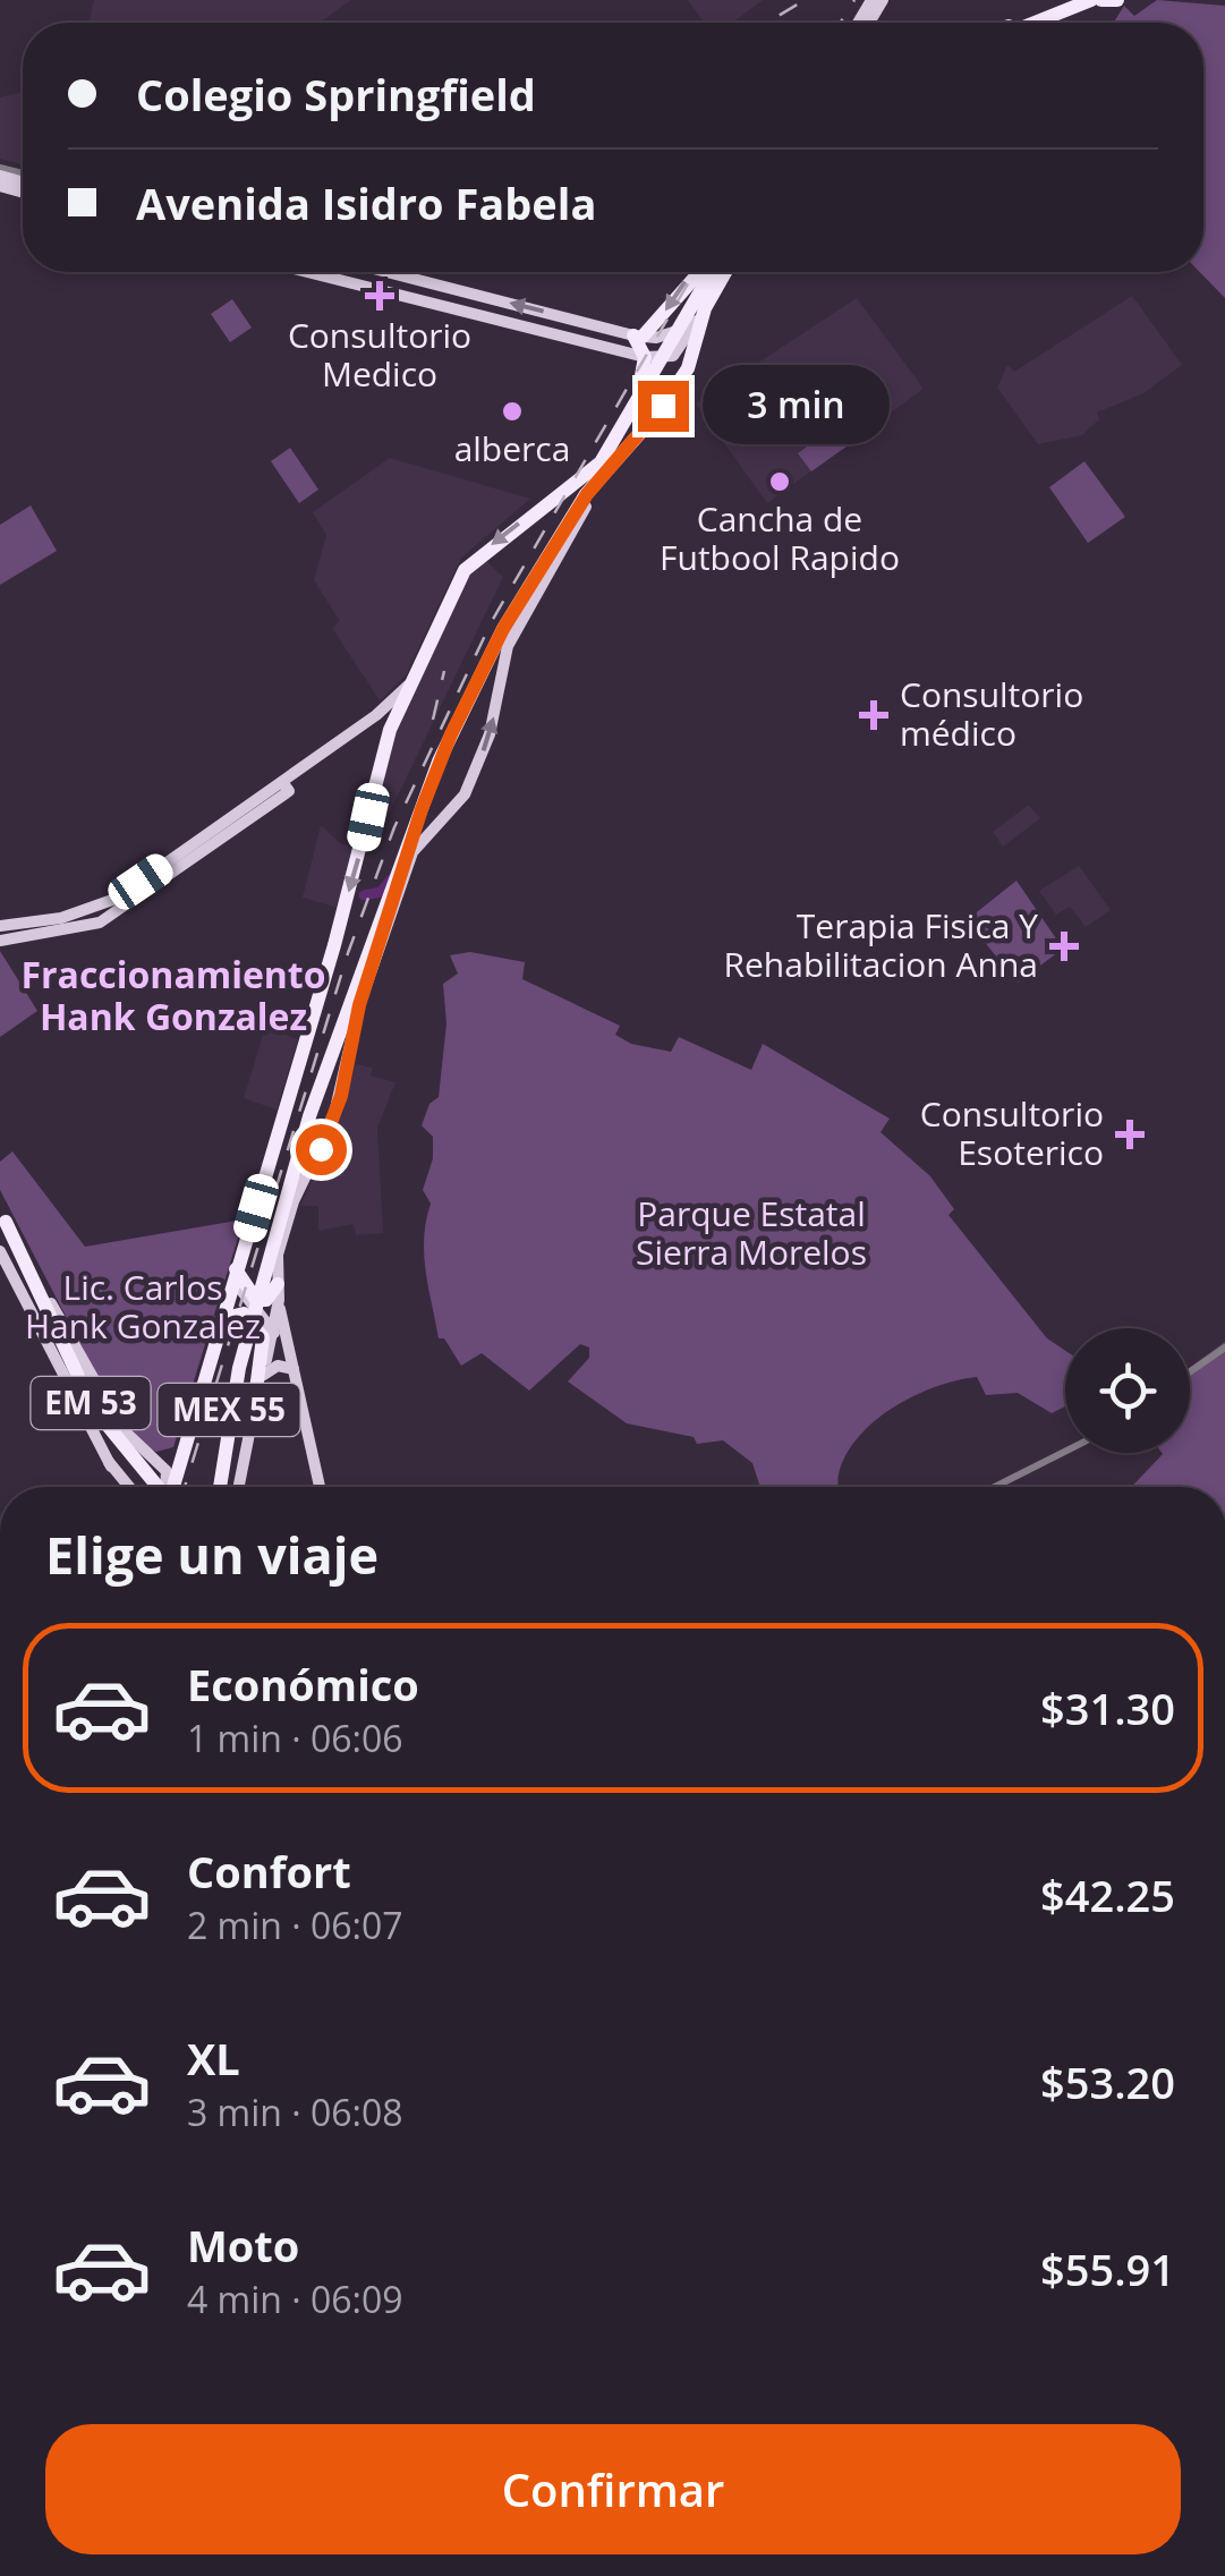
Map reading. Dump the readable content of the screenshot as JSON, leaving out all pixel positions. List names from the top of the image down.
{
  "streets": {
    "highway": ["EM 53", "MEX 55"]
  },
  "districts": ["Fraccionamiento Hank Gonzalez"],
  "parks": ["Parque Estatal Sierra Morelos", "Lic. Carlos Hank Gonzalez"],
  "places": {
    "health": [
      "Consultorio Medico",
      "Consultorio médico",
      "Terapia Fisica Y Rehabilitacion Anna",
      "Consultorio Esoterico"
    ],
    "other": ["alberca", "Cancha de Futbool Rapido"]
  },
  "page": {
    "banner": ["Colegio Springfield", "Avenida Isidro Fabela"],
    "bubble": "3 min",
    "heading": "Elige un viaje",
    "list": [
      {
        "name": "Económico",
        "note": "1 min · 06:06",
        "value": "$31.30"
      },
      {
        "name": "Confort",
        "note": "2 min · 06:07",
        "value": "$42.25"
      },
      {
        "name": "XL",
        "note": "3 min · 06:08",
        "value": "$53.20"
      },
      {
        "name": "Moto",
        "note": "4 min · 06:09",
        "value": "$55.91"
      }
    ],
    "buttons": "Confirmar"
  }
}
